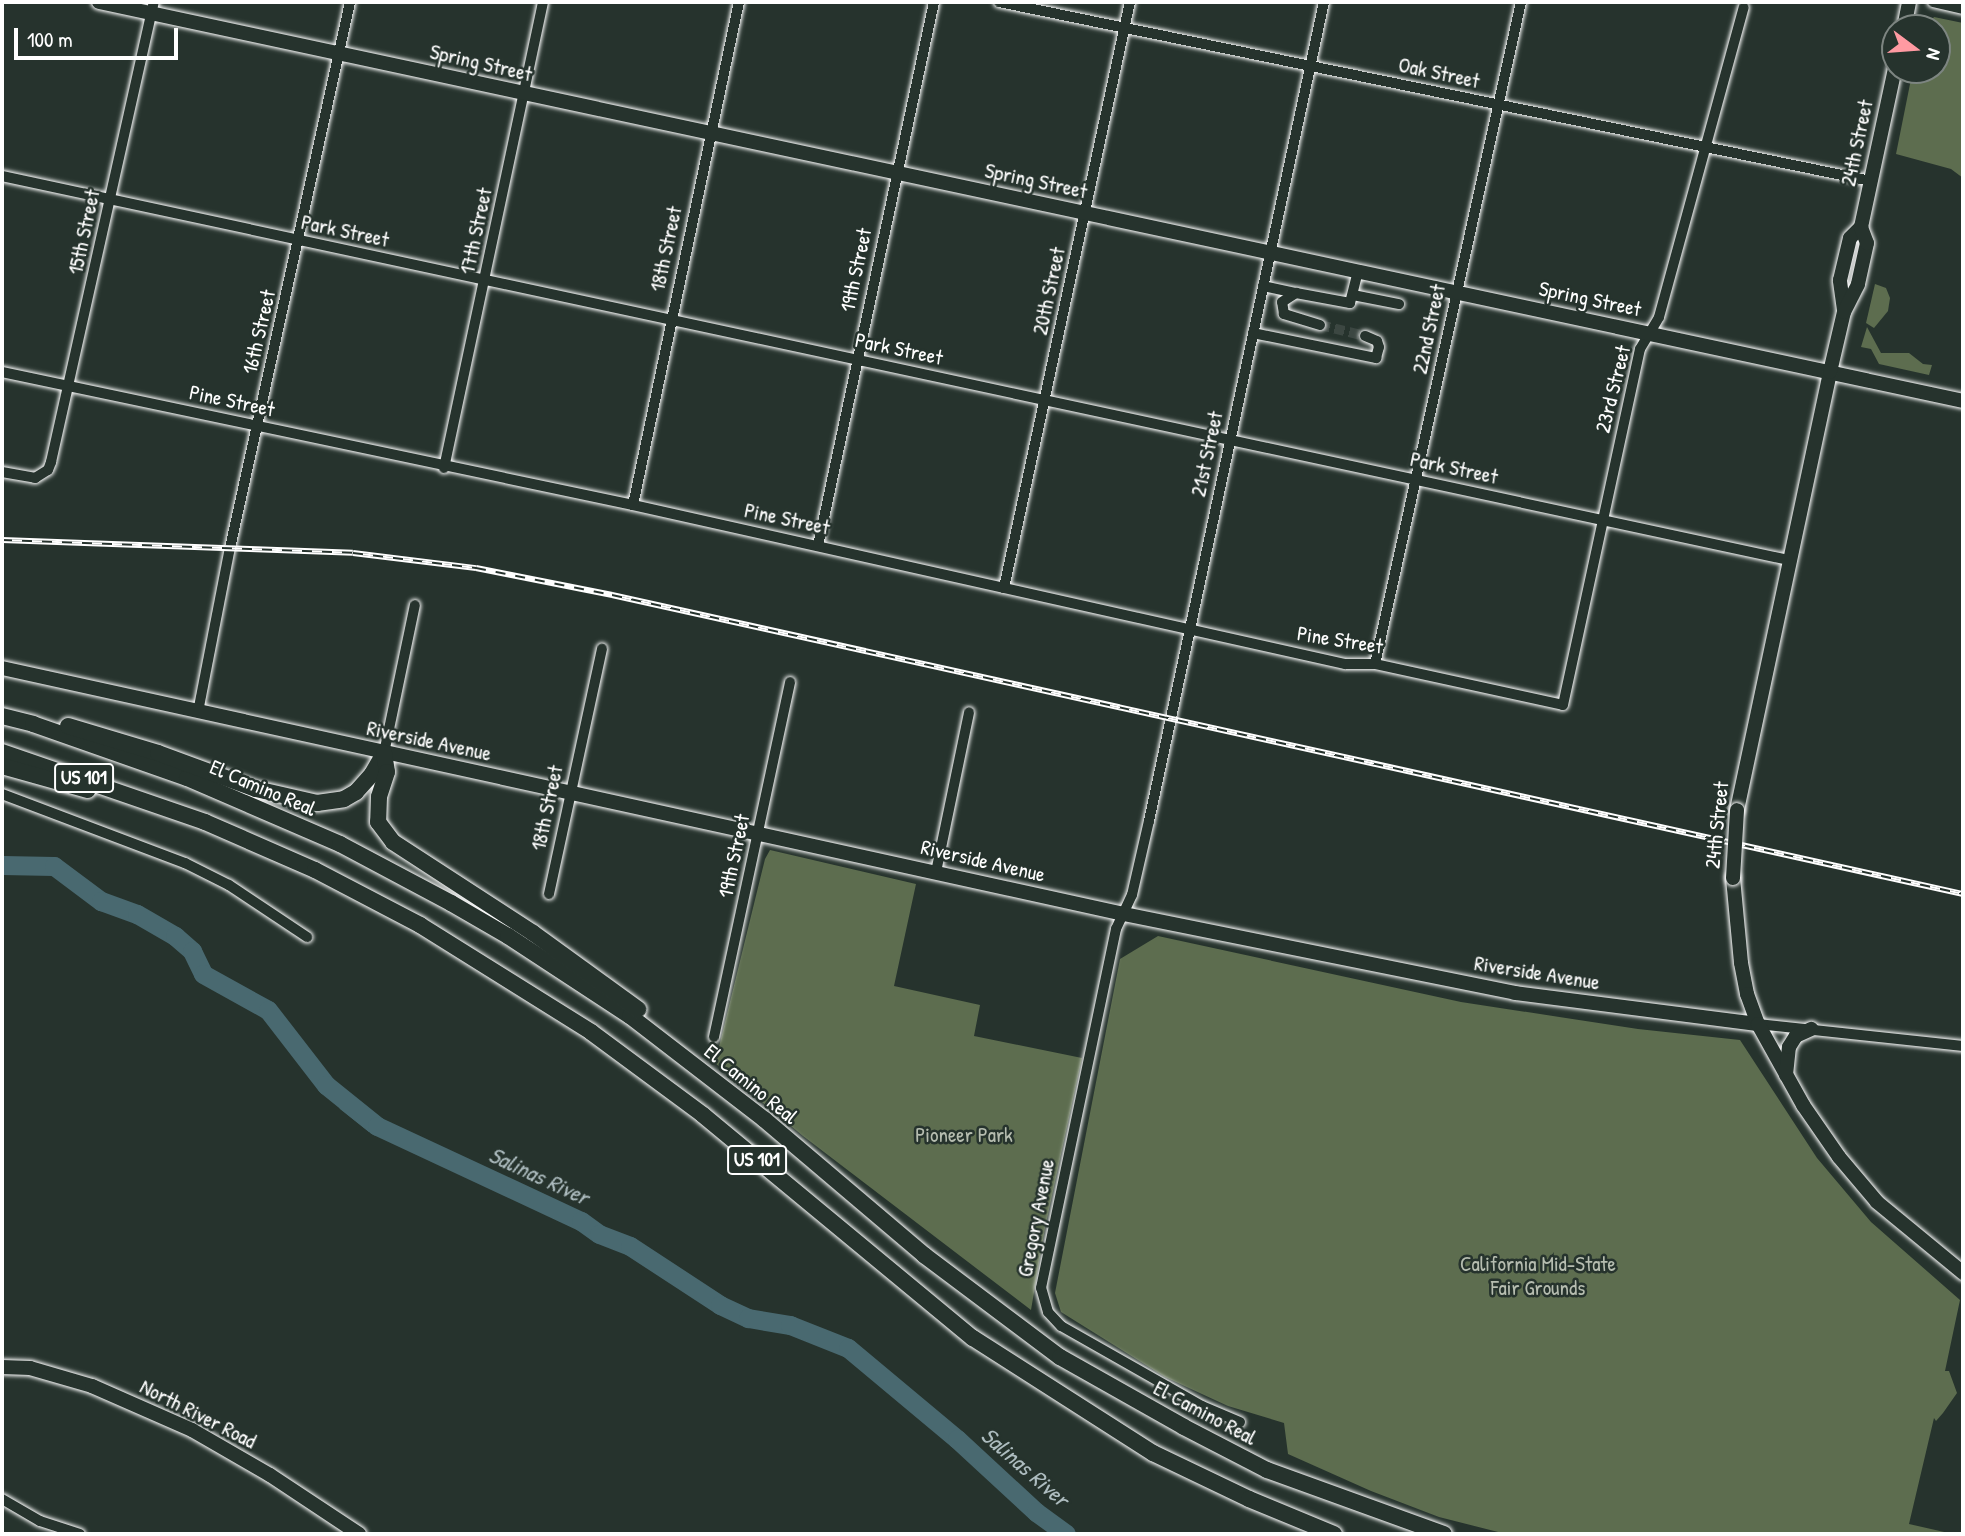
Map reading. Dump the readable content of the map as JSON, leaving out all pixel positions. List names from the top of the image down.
{
  "streets": {
    "highway": ["US 101", "El Camino Real"],
    "main road": [
      "Spring Street",
      "24th Street",
      "Riverside Avenue",
      "North River Road"
    ],
    "street": [
      "Oak Street",
      "Park Street",
      "17th Street",
      "15th Street",
      "18th Street",
      "19th Street",
      "20th Street",
      "22nd Street",
      "16th Street",
      "23rd Street",
      "Pine Street",
      "21st Street",
      "Gregory Avenue"
    ]
  },
  "crossings": [
    ["Spring Street", "24th Street"],
    ["Spring Street", "17th Street"],
    ["Spring Street", "15th Street"],
    ["Spring Street", "18th Street"],
    ["Spring Street", "19th Street"],
    ["Spring Street", "20th Street"],
    ["Spring Street", "22nd Street"],
    ["Spring Street", "16th Street"],
    ["Spring Street", "23rd Street"],
    ["Spring Street", "21st Street"],
    ["Oak Street", "24th Street"],
    ["Oak Street", "20th Street"],
    ["Oak Street", "22nd Street"],
    ["Oak Street", "23rd Street"],
    ["Oak Street", "21st Street"],
    ["24th Street", "Park Street"],
    ["24th Street", "Riverside Avenue"],
    ["Park Street", "17th Street"],
    ["Park Street", "15th Street"],
    ["Park Street", "18th Street"],
    ["Park Street", "19th Street"],
    ["Park Street", "20th Street"],
    ["Park Street", "22nd Street"],
    ["Park Street", "16th Street"],
    ["Park Street", "23rd Street"],
    ["Park Street", "21st Street"],
    ["17th Street", "Pine Street"],
    ["15th Street", "Pine Street"],
    ["18th Street", "Pine Street"],
    ["18th Street", "Riverside Avenue"],
    ["19th Street", "Pine Street"],
    ["19th Street", "Riverside Avenue"],
    ["20th Street", "Pine Street"],
    ["22nd Street", "Pine Street"],
    ["16th Street", "Pine Street"],
    ["16th Street", "Riverside Avenue"],
    ["23rd Street", "Pine Street"],
    ["Pine Street", "21st Street"],
    ["21st Street", "Riverside Avenue"],
    ["21st Street", "Gregory Avenue"],
    ["Riverside Avenue", "Gregory Avenue"]
  ],
  "water": ["Salinas River"],
  "parks": ["Pioneer Park", "California Mid-State Fair Grounds"],
  "scale_bar": "100 m",
  "north": "right"
}
